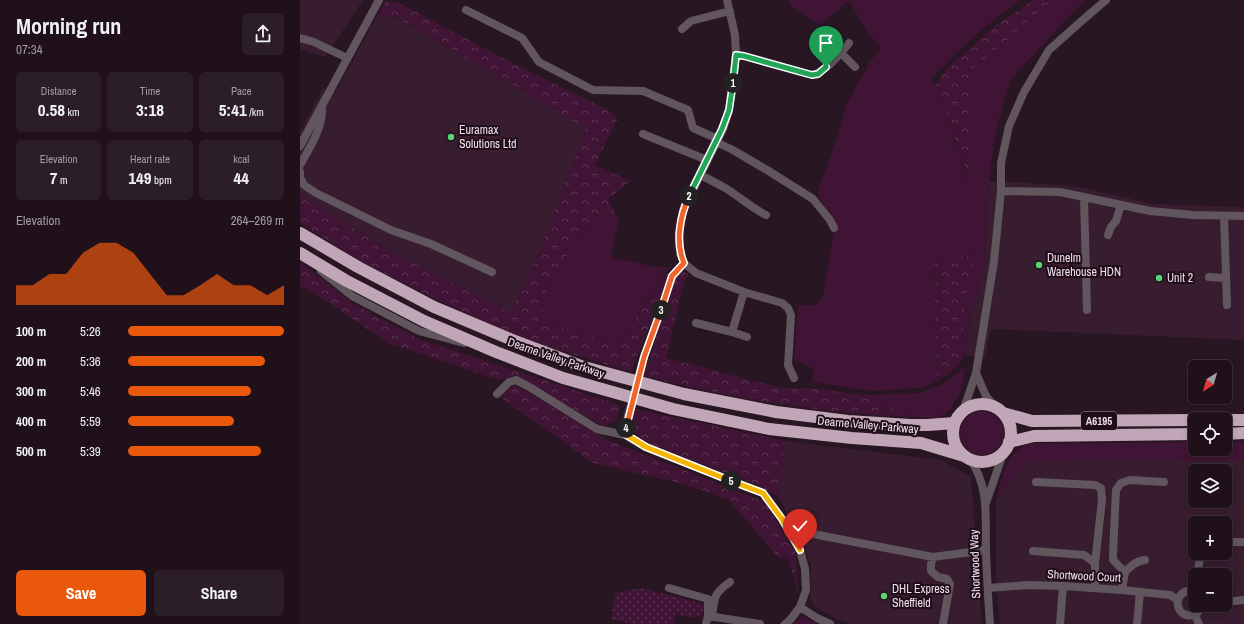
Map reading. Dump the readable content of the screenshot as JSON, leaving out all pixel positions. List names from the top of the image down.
{
  "streets": {
    "highway": ["Dearne Valley Parkway", "A6195"],
    "street": ["Shortwood Way", "Shortwood Court"]
  },
  "crossings": [
    ["Dearne Valley Parkway", "A6195"],
    ["Dearne Valley Parkway", "Shortwood Way"],
    ["A6195", "Shortwood Way"],
    ["Shortwood Way", "Shortwood Court"]
  ],
  "places": [
    "Euramax Solutions Ltd",
    "Dunelm Warehouse HDN",
    "Unit 2",
    "DHL Express Sheffield"
  ],
  "north": "bottom left",
  "page": {
    "heading": ["Morning run", "07:34"],
    "stats": [
      ["Distance", "0.58 km"],
      ["Time", "3:18"],
      ["Pace", "5:41 /km"],
      ["Elevation", "7 m"],
      ["Heart rate", "149 bpm"],
      ["kcal", "44"]
    ],
    "pins": [
      "1",
      "2",
      "3",
      "4",
      "5"
    ],
    "chart": ["Elevation", "264–269 m"],
    "list": [
      {
        "name": "100 m",
        "note": "5:26"
      },
      {
        "name": "200 m",
        "note": "5:36"
      },
      {
        "name": "300 m",
        "note": "5:46"
      },
      {
        "name": "400 m",
        "note": "5:59"
      },
      {
        "name": "500 m",
        "note": "5:39"
      }
    ],
    "map_buttons": ["+", "−"],
    "buttons": ["Save", "Share"]
  }
}
